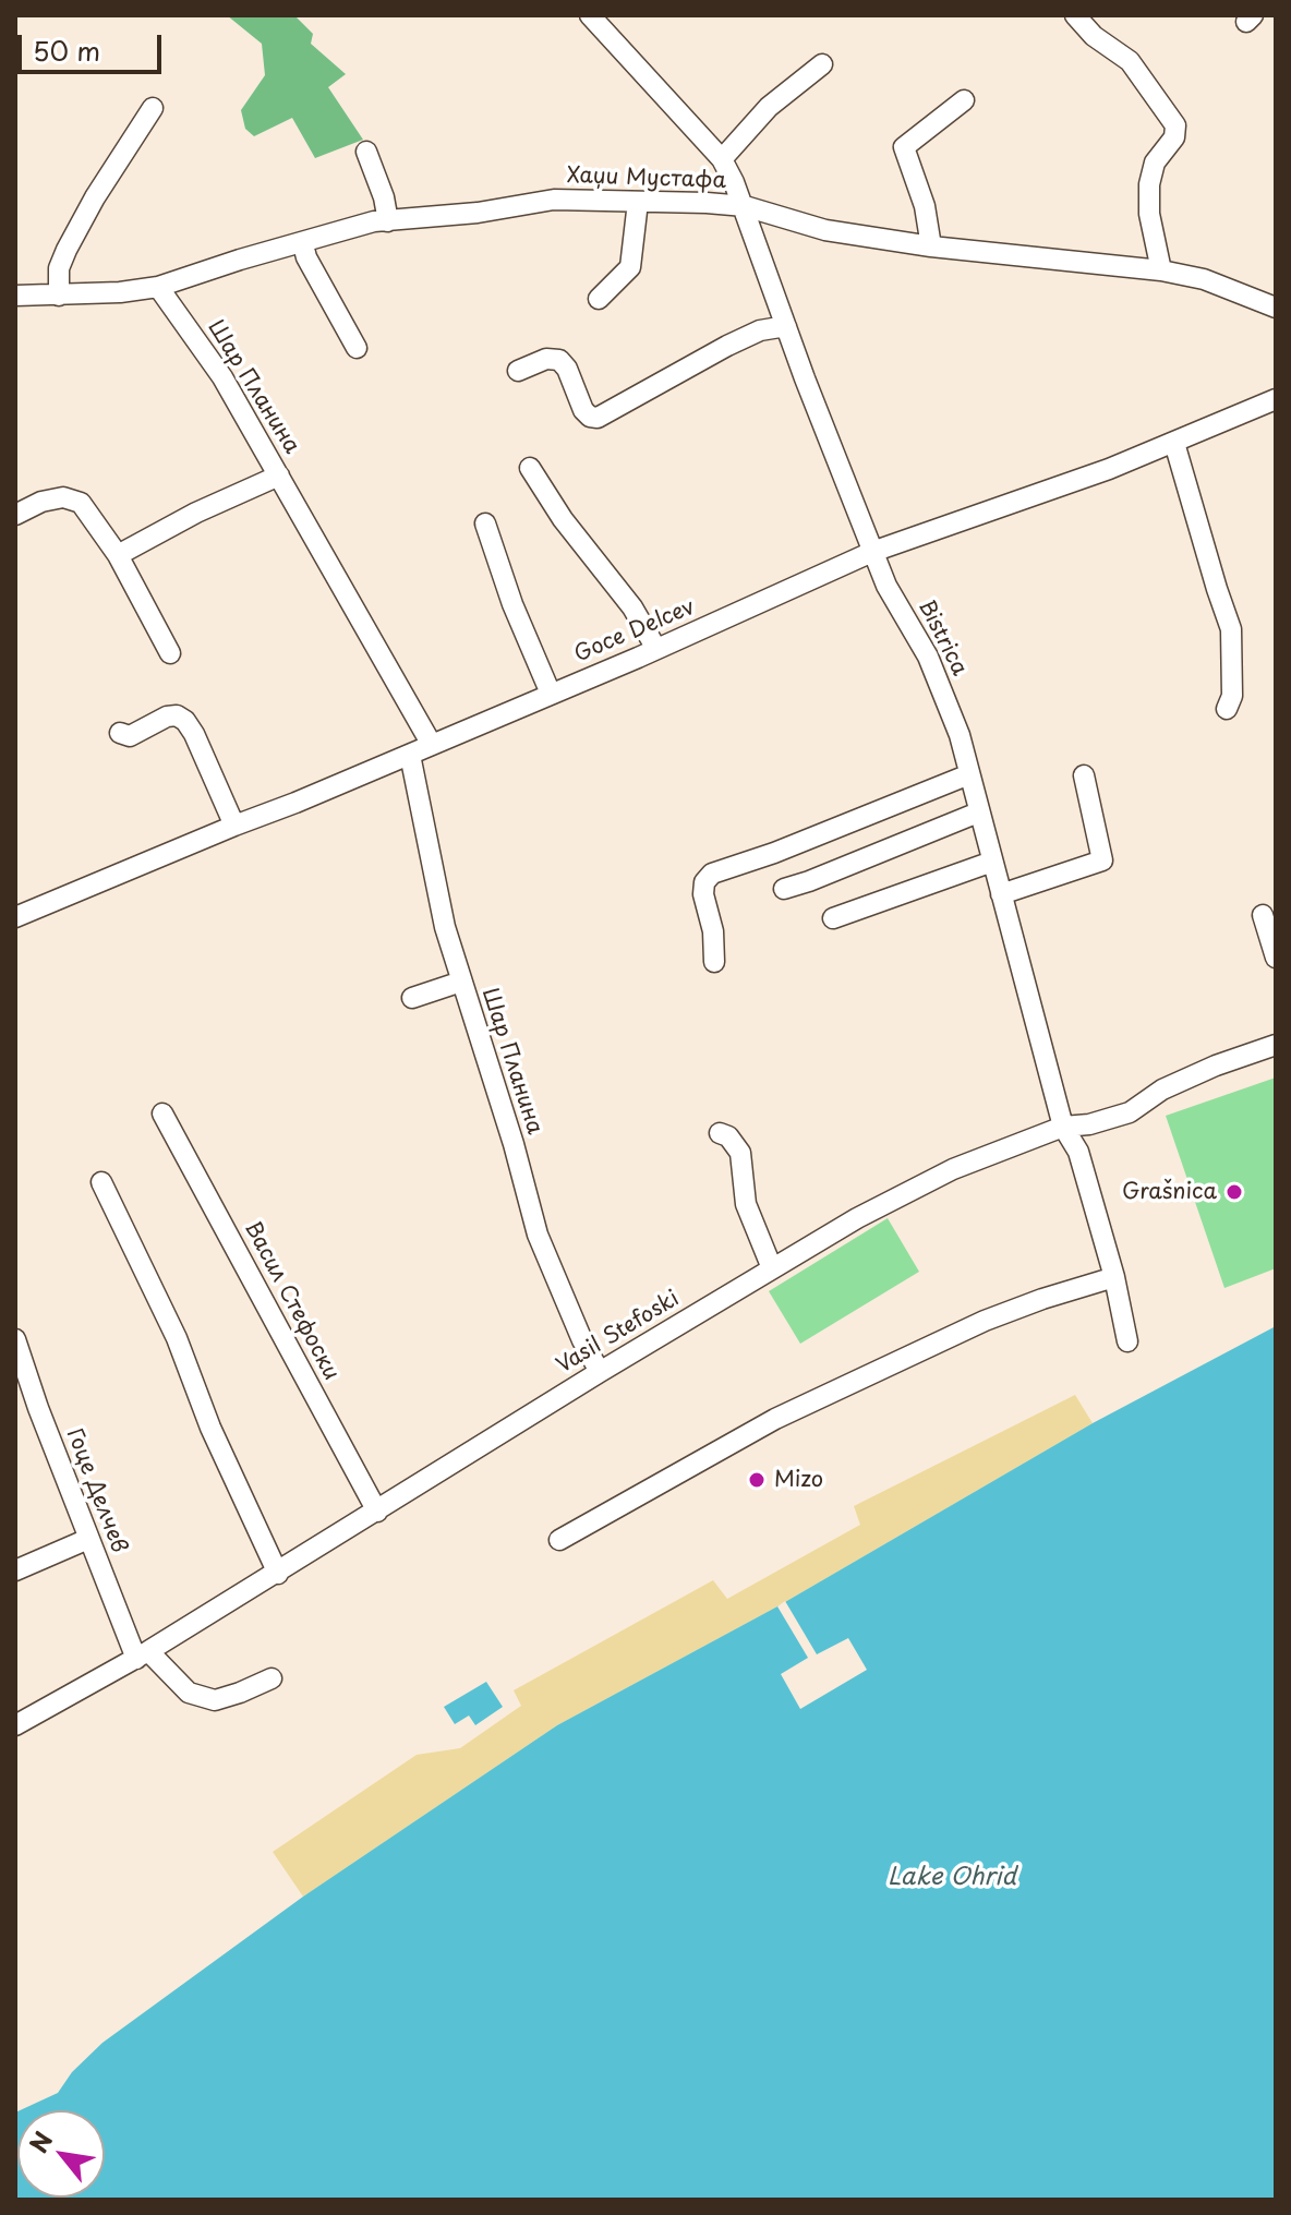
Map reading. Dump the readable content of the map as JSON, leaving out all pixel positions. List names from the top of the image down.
{
  "streets": {
    "street": [
      "Хаџи Мустафа",
      "Шар Планина",
      "Goce Delcev",
      "Bistrica",
      "Васил Стефоски",
      "Vasil Stefoski",
      "Гоце Делчев"
    ]
  },
  "crossings": [
    ["Хаџи Мустафа", "Шар Планина"],
    ["Хаџи Мустафа", "Bistrica"],
    ["Шар Планина", "Goce Delcev"],
    ["Шар Планина", "Vasil Stefoski"],
    ["Goce Delcev", "Bistrica"],
    ["Bistrica", "Vasil Stefoski"],
    ["Васил Стефоски", "Vasil Stefoski"],
    ["Vasil Stefoski", "Гоце Делчев"]
  ],
  "water": ["Lake Ohrid"],
  "places": ["Grašnica", "Mizo"],
  "scale_bar": "50 m",
  "north": "top left"
}
